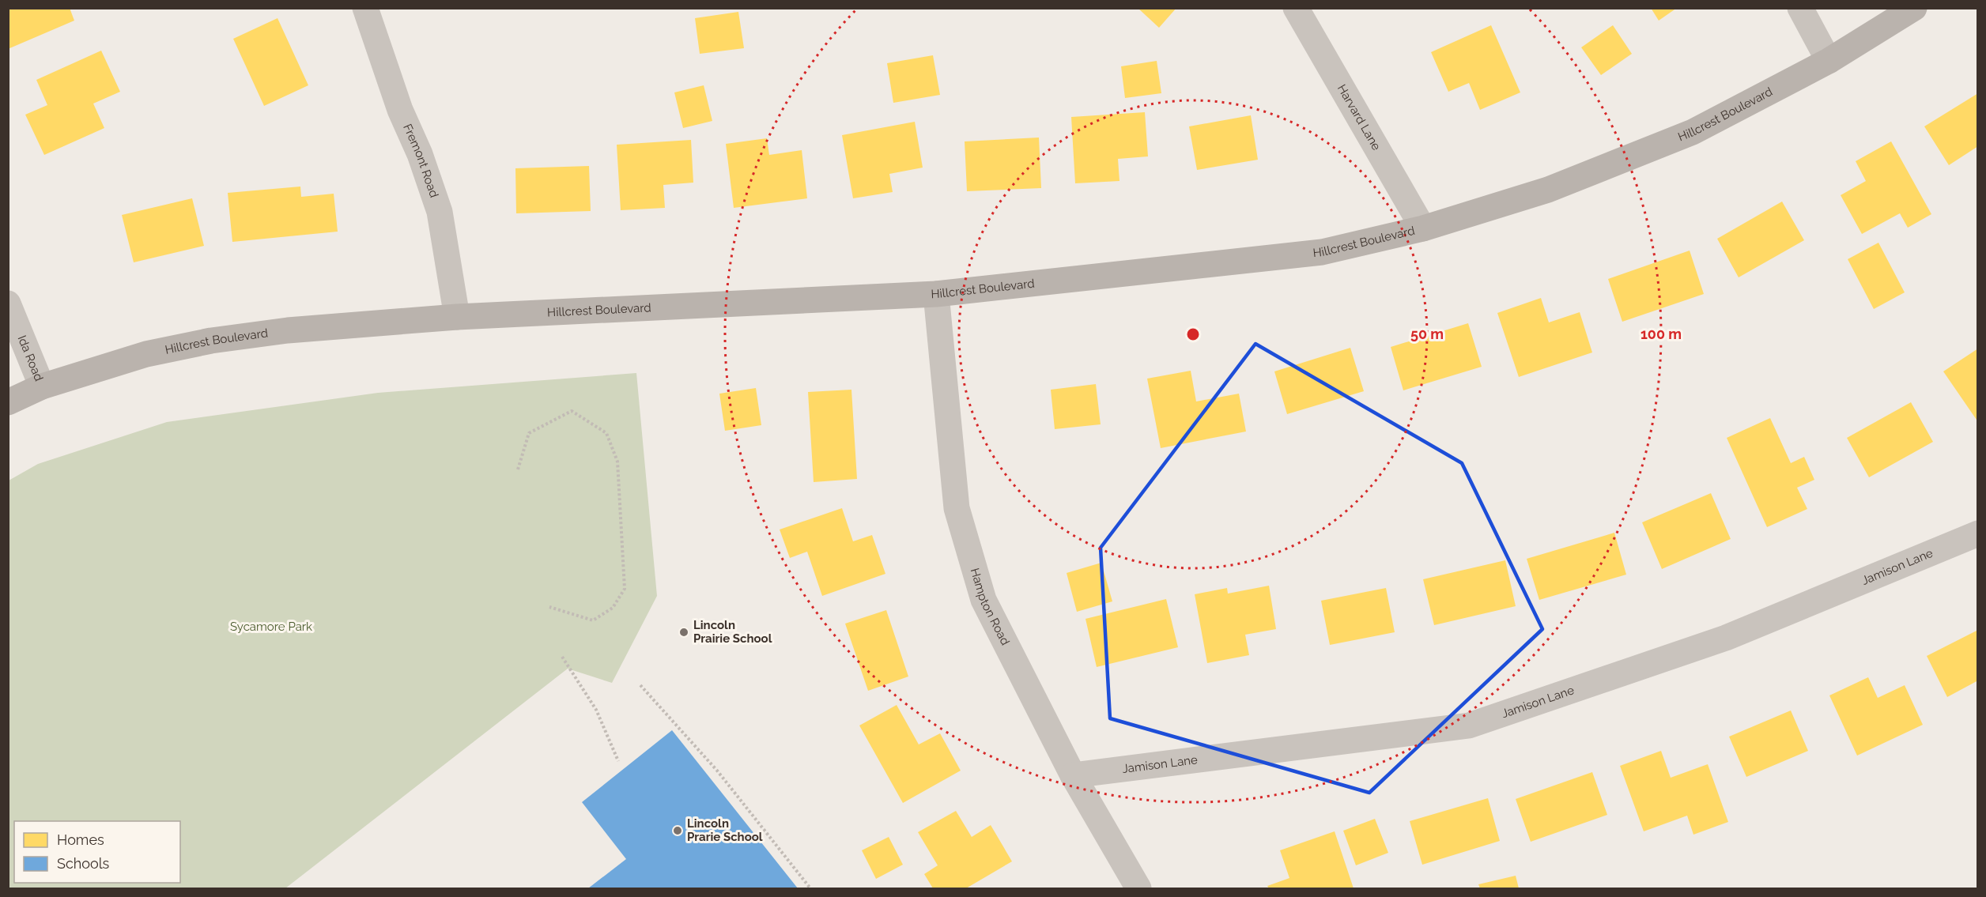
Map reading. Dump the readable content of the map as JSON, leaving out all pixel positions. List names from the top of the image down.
{
  "streets": {
    "street": [
      "Hillcrest Boulevard",
      "Harvard Lane",
      "Fremont Road",
      "Ida Road",
      "Jamison Lane",
      "Hampton Road"
    ]
  },
  "crossings": [
    ["Hillcrest Boulevard", "Harvard Lane"],
    ["Hillcrest Boulevard", "Fremont Road"],
    ["Hillcrest Boulevard", "Ida Road"],
    ["Hillcrest Boulevard", "Hampton Road"],
    ["Jamison Lane", "Hampton Road"]
  ],
  "parks": ["Sycamore Park"],
  "places": ["Lincoln Prairie School", "Lincoln Prarie School"],
  "legend": ["Homes", "Schools"],
  "rings": ["50 m", "100 m"]
}
